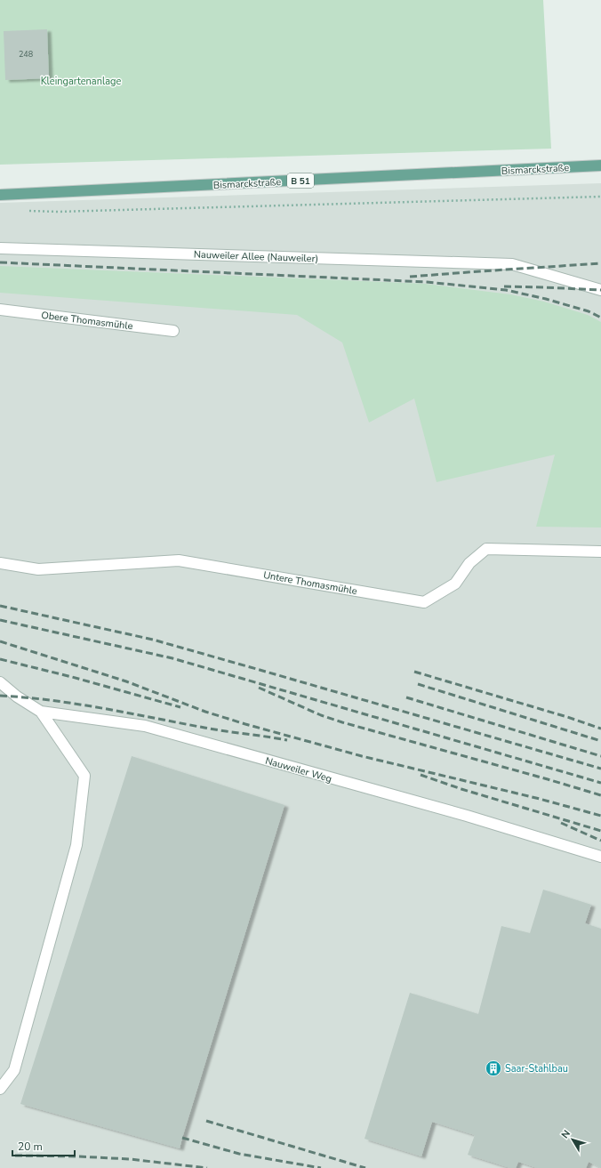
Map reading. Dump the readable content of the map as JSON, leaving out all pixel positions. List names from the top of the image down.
{
  "streets": {
    "main road": ["Bismarckstraße", "B 51"],
    "lane": [
      "Nauweiler Allee (Nauweiler)",
      "Obere Thomasmühle",
      "Untere Thomasmühle",
      "Nauweiler Weg"
    ]
  },
  "parks": ["Kleingartenanlage"],
  "places": {
    "building": ["Saar-Stahlbau"]
  },
  "house_numbers": ["248"],
  "scale_bar": "20 m",
  "north": "top left"
}
